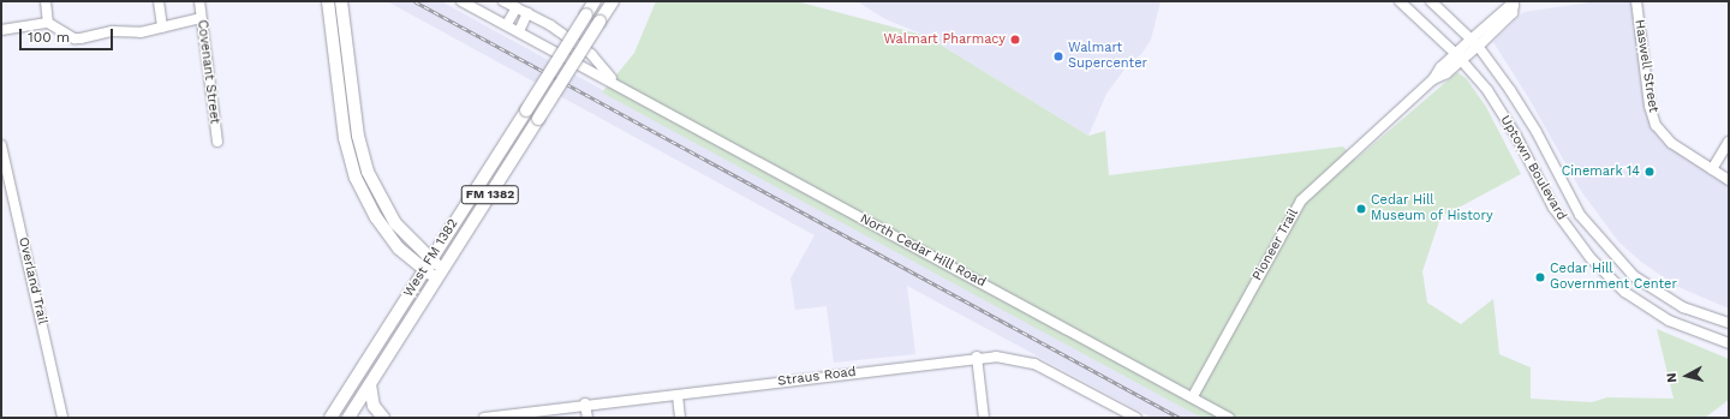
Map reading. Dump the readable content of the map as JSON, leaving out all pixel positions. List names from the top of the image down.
{
  "streets": {
    "main road": ["FM 1382", "West FM 1382"],
    "street": [
      "Haswell Street",
      "Covenant Street",
      "Uptown Boulevard",
      "Pioneer Trail",
      "North Cedar Hill Road",
      "Overland Trail",
      "Straus Road"
    ]
  },
  "crossings": [
    ["Uptown Boulevard", "Pioneer Trail"],
    ["Pioneer Trail", "North Cedar Hill Road"]
  ],
  "places": [
    "Walmart Pharmacy",
    "Walmart Supercenter",
    "Cinemark 14",
    "Cedar Hill Museum of History",
    "Cedar Hill Government Center"
  ],
  "scale_bar": "100 m",
  "north": "left"
}
